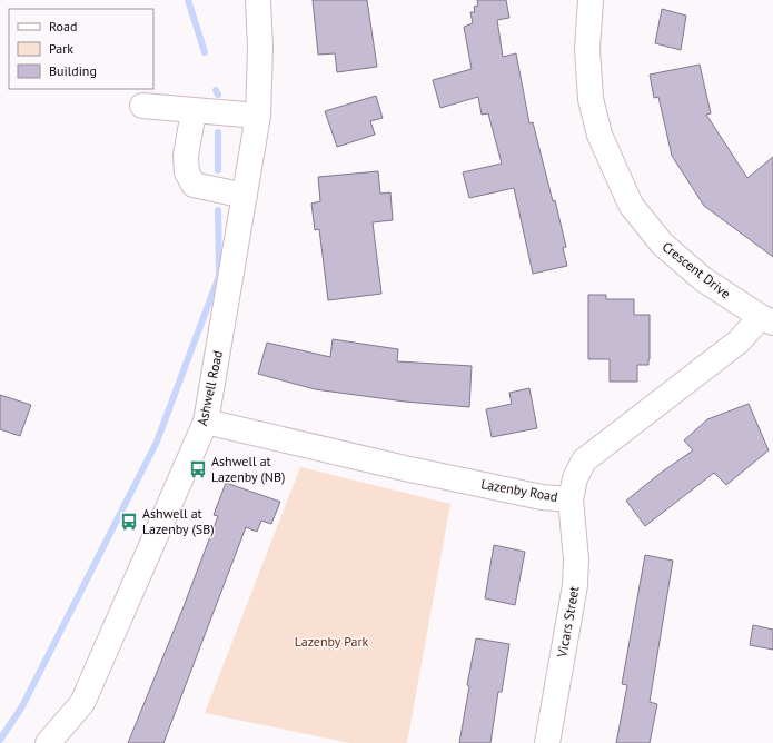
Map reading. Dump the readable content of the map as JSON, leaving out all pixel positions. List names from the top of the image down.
{
  "streets": {
    "street": [
      "Crescent Drive",
      "Ashwell Road",
      "Lazenby Road",
      "Vicars Street"
    ]
  },
  "crossings": [
    ["Crescent Drive", "Lazenby Road"],
    ["Ashwell Road", "Lazenby Road"],
    ["Lazenby Road", "Vicars Street"]
  ],
  "parks": ["Lazenby Park"],
  "places": {
    "bus stop": ["Ashwell at Lazenby (NB)", "Ashwell at Lazenby (SB)"]
  },
  "legend": ["Road", "Park", "Building"]
}
